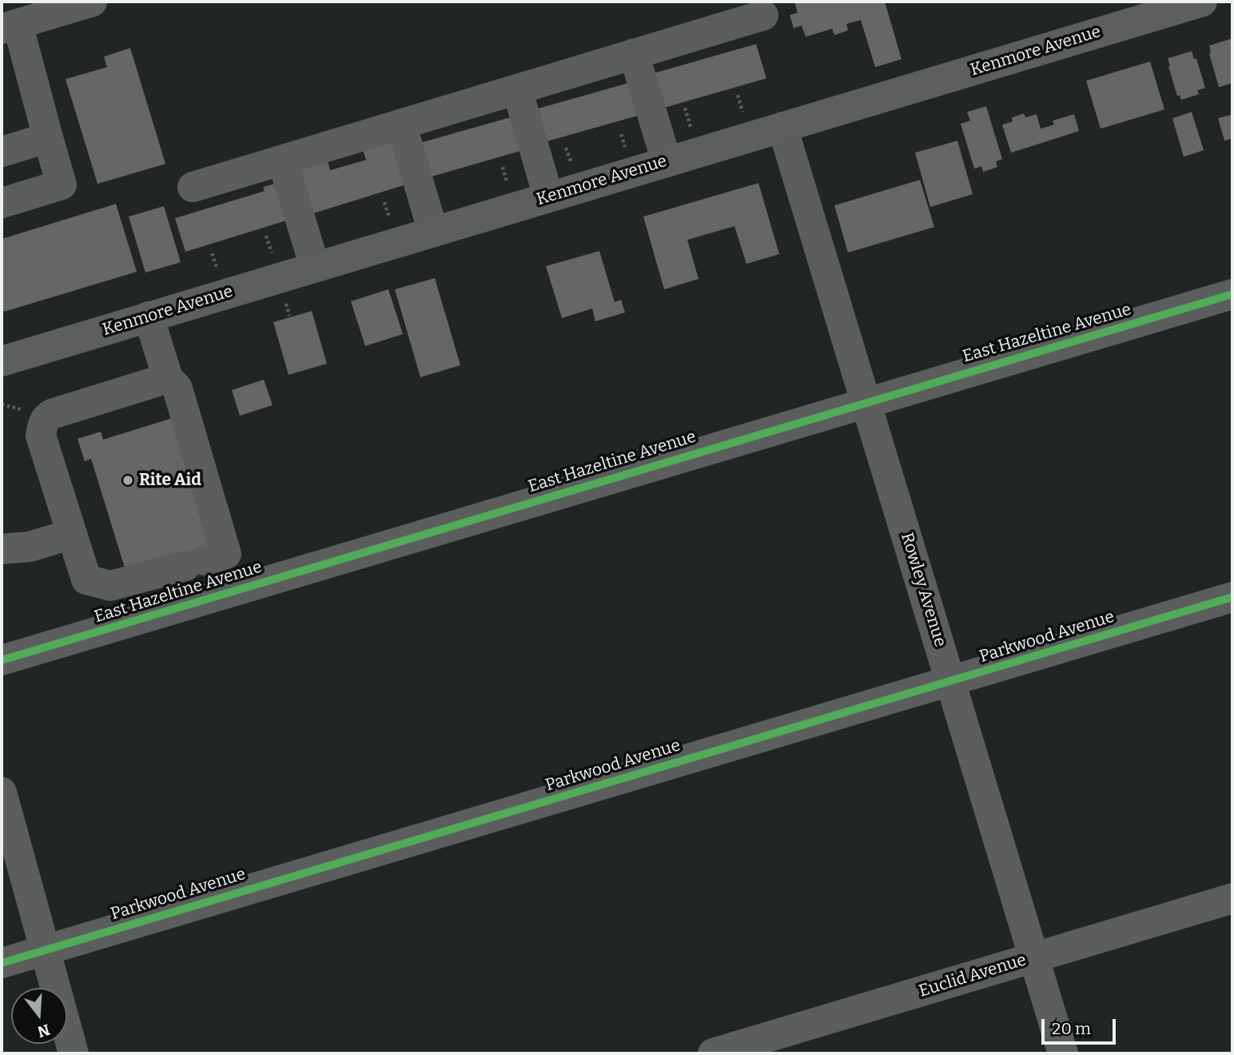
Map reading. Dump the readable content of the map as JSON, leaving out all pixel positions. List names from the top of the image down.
{
  "streets": {
    "main road": ["Kenmore Avenue"],
    "street": [
      "East Hazeltine Avenue",
      "Rowley Avenue",
      "Parkwood Avenue",
      "Euclid Avenue"
    ]
  },
  "crossings": [
    ["Kenmore Avenue", "Rowley Avenue"],
    ["East Hazeltine Avenue", "Rowley Avenue"],
    ["Rowley Avenue", "Parkwood Avenue"],
    ["Rowley Avenue", "Euclid Avenue"]
  ],
  "places": ["Rite Aid"],
  "scale_bar": "20 m",
  "north": "bottom"
}
